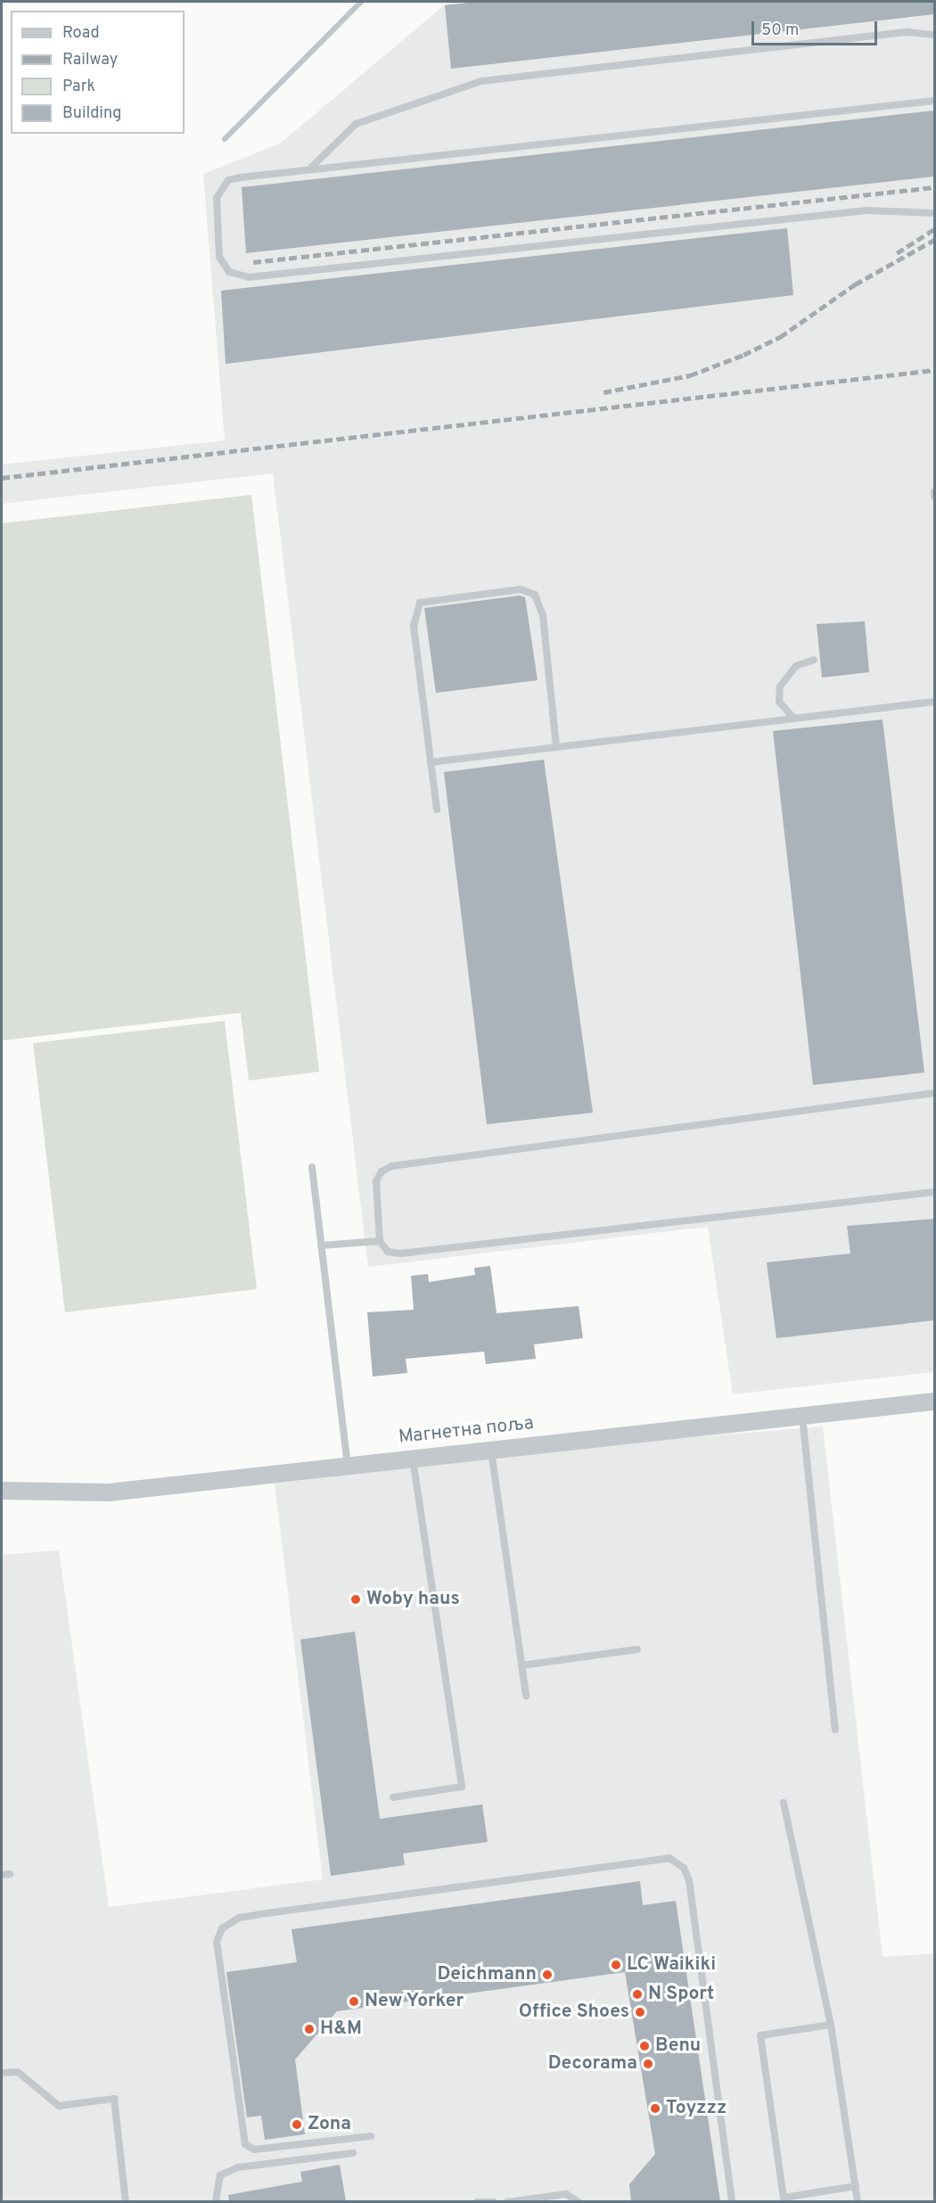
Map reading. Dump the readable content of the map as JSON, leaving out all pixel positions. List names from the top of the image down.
{
  "streets": {
    "street": ["Магнетна поља"]
  },
  "places": [
    "Woby haus",
    "LC Waikiki",
    "Deichmann",
    "N Sport",
    "New Yorker",
    "Office Shoes",
    "H&M",
    "Benu",
    "Decorama",
    "Toyzzz",
    "Zona"
  ],
  "legend": [
    "Road",
    "Railway",
    "Park",
    "Building"
  ],
  "scale_bar": "50 m"
}
